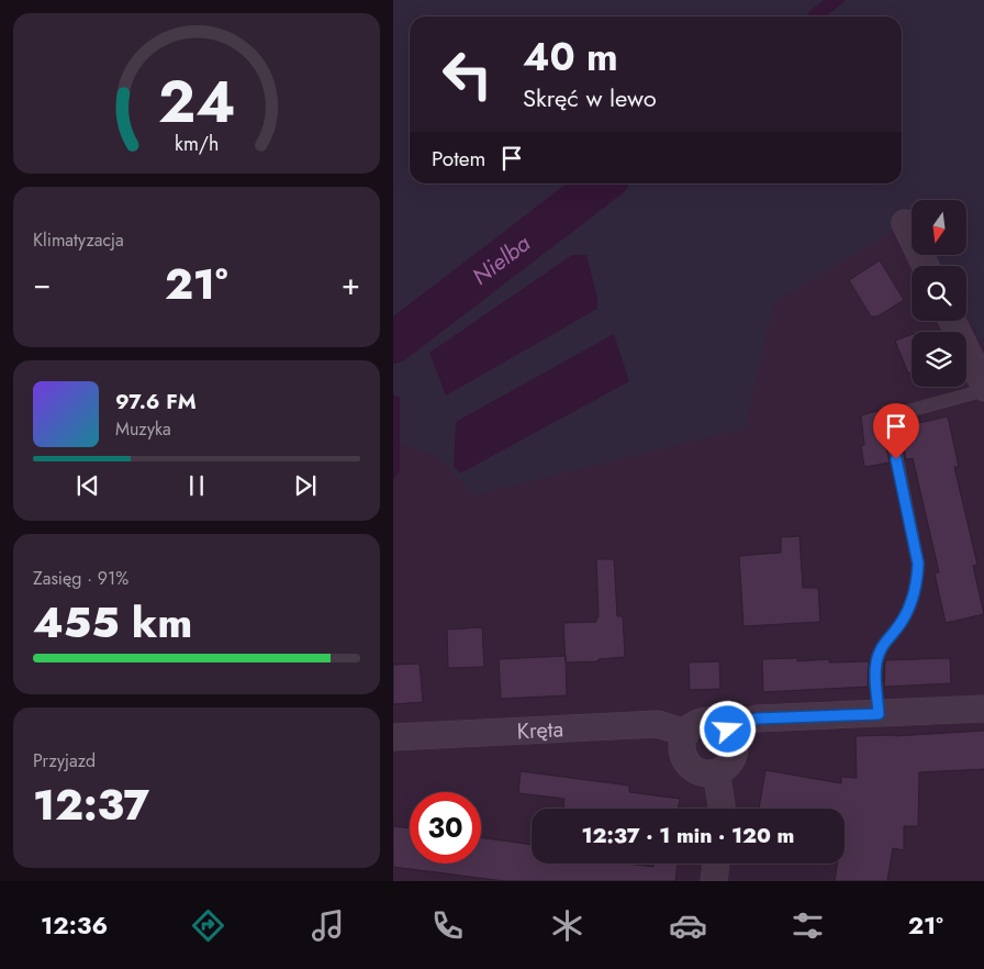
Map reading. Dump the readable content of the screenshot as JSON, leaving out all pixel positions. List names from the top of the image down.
{
  "streets": {
    "street": ["Kręta"]
  },
  "water": ["Nielba"],
  "north": "bottom",
  "page": {
    "turn": ["40 m", "Skręć w lewo"],
    "then": "Potem",
    "tile": [
      "Klimatyzacja",
      ["Zasięg · 91%", "455 km"],
      ["Przyjazd", "12:37"]
    ],
    "heat": ["−", "21°", "+"],
    "song": ["97.6 FM", "Muzyka"],
    "limit": "30",
    "trip": "12:37 · 1 min · 120 m",
    "tabs": ["12:36", "21°"],
    "gauge": ["24", "km/h"]
  }
}
